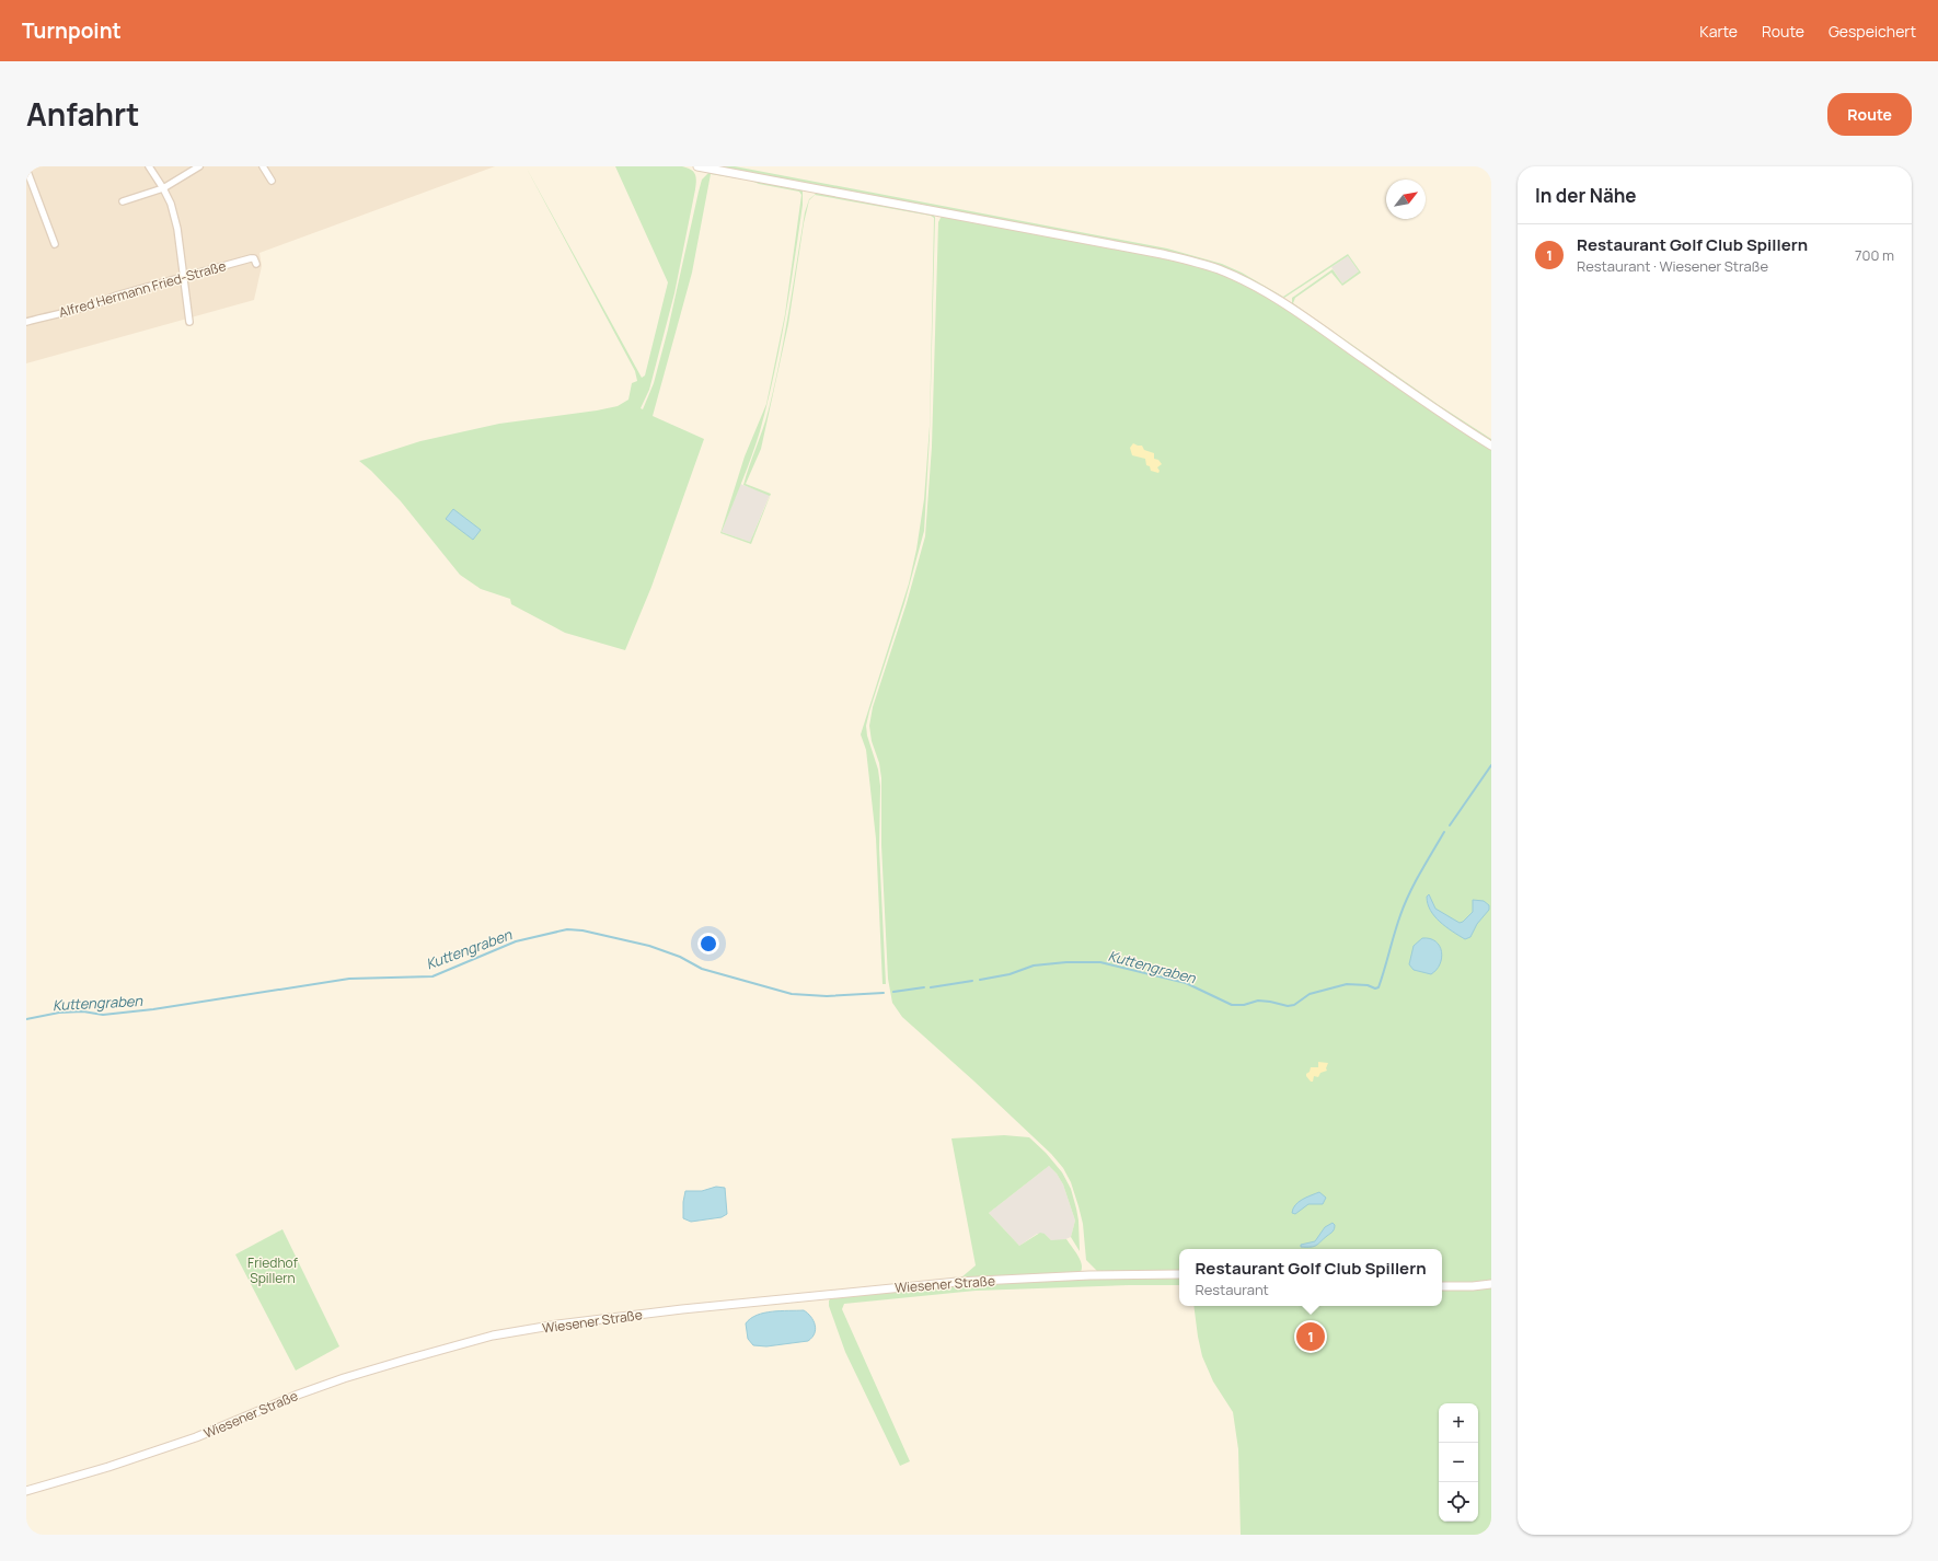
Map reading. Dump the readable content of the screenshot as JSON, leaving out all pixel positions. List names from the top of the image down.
{
  "streets": {
    "street": ["Alfred Hermann Fried-Straße", "Wiesener Straße"]
  },
  "water": ["Kuttengraben"],
  "parks": ["Friedhof Spillern"],
  "north": "top right",
  "page": {
    "header": "Turnpoint",
    "nav": ["Karte", "Route", "Gespeichert"],
    "title": "Anfahrt",
    "buttons": "Route",
    "heading": "In der Nähe",
    "list": [
      {
        "mark": "1",
        "name": "Restaurant Golf Club Spillern",
        "note": "Restaurant · Wiesener Straße",
        "value": "700 m"
      }
    ],
    "popup": ["Restaurant Golf Club Spillern", "Restaurant"],
    "pins": "1",
    "map_buttons": ["+", "−"]
  }
}
